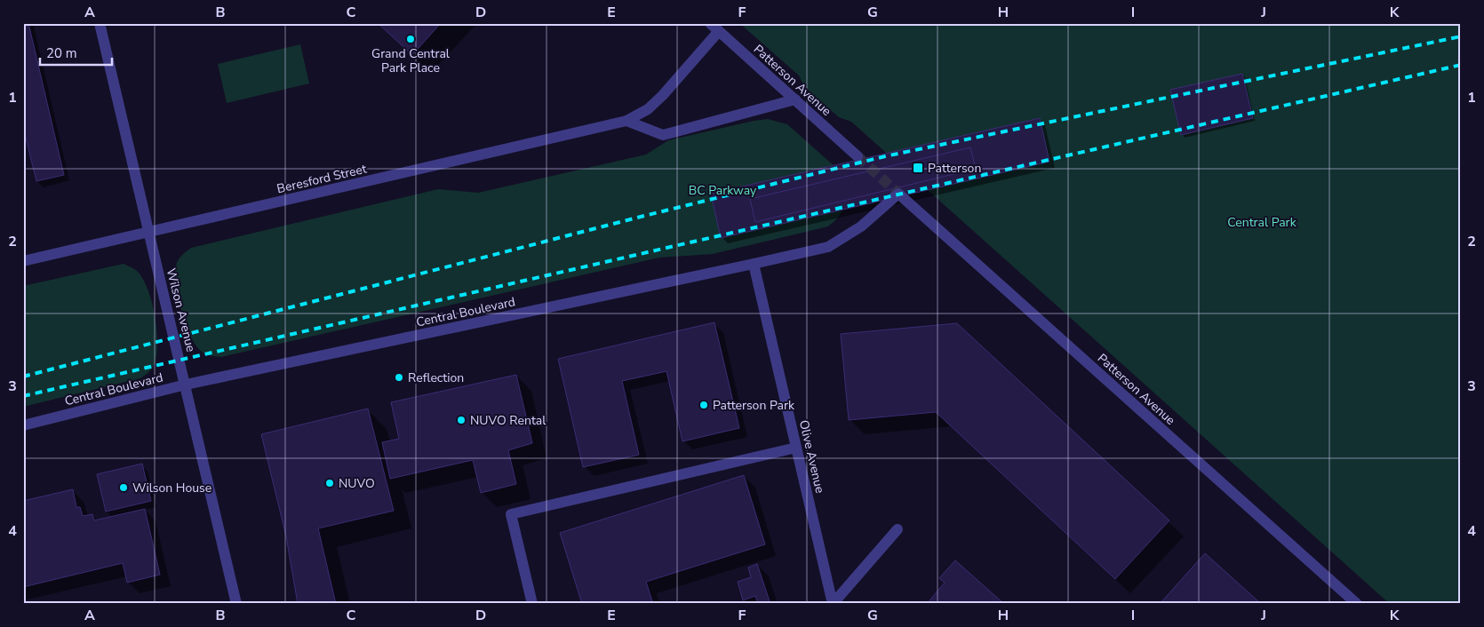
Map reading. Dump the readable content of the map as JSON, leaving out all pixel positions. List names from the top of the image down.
{
  "streets": {
    "street": [
      "Patterson Avenue",
      "Beresford Street",
      "Wilson Avenue",
      "Central Boulevard",
      "Olive Avenue"
    ]
  },
  "crossings": [
    ["Patterson Avenue", "Beresford Street"],
    ["Patterson Avenue", "Central Boulevard"],
    ["Beresford Street", "Wilson Avenue"],
    ["Wilson Avenue", "Central Boulevard"],
    ["Central Boulevard", "Olive Avenue"]
  ],
  "parks": ["BC Parkway", "Central Park"],
  "places": {
    "other": [
      "Grand Central Park Place",
      "Reflection",
      "Patterson Park",
      "NUVO Rental",
      "NUVO",
      "Wilson House"
    ],
    "transit": ["Patterson"]
  },
  "scale_bar": "20 m",
  "grid": {
    "columns": [
      "A",
      "B",
      "C",
      "D",
      "E",
      "F",
      "G",
      "H",
      "I",
      "J",
      "K"
    ],
    "rows": [
      "1",
      "2",
      "3",
      "4"
    ]
  }
}
